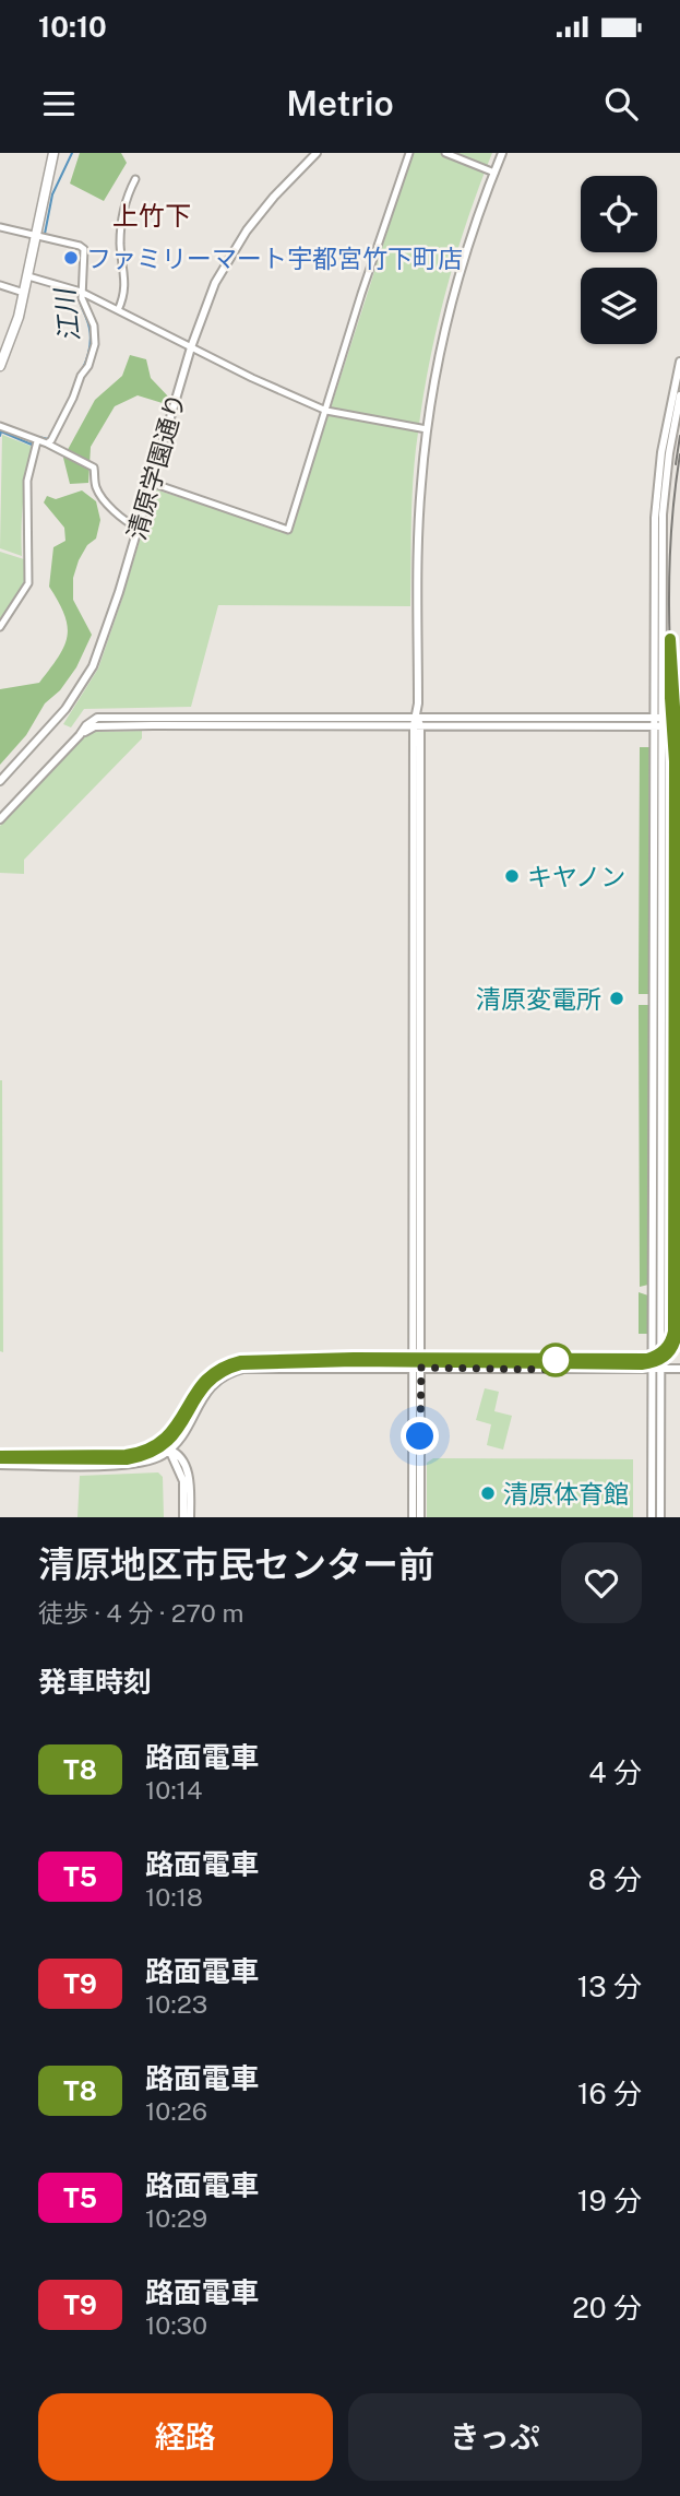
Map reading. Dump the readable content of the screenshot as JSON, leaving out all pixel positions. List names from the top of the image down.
{
  "streets": {
    "street": ["清原学園通り"]
  },
  "districts": ["上竹下"],
  "water": ["江川"],
  "places": [
    "ファミリーマート宇都宮竹下町店",
    "キヤノン",
    "清原変電所",
    "清原体育館"
  ],
  "lines": ["tram line T8"],
  "page": {
    "status": "10:10",
    "header": "Metrio",
    "heading": [
      ["清原地区市民センター前", "徒歩 · 4 分 · 270 m"],
      "発車時刻"
    ],
    "list": [
      {
        "mark": "T8",
        "name": "路面電車",
        "note": "10:14",
        "value": "4 分"
      },
      {
        "mark": "T5",
        "name": "路面電車",
        "note": "10:18",
        "value": "8 分"
      },
      {
        "mark": "T9",
        "name": "路面電車",
        "note": "10:23",
        "value": "13 分"
      },
      {
        "mark": "T8",
        "name": "路面電車",
        "note": "10:26",
        "value": "16 分"
      },
      {
        "mark": "T5",
        "name": "路面電車",
        "note": "10:29",
        "value": "19 分"
      },
      {
        "mark": "T9",
        "name": "路面電車",
        "note": "10:30",
        "value": "20 分"
      }
    ],
    "buttons": ["経路", "きっぷ"]
  }
}
